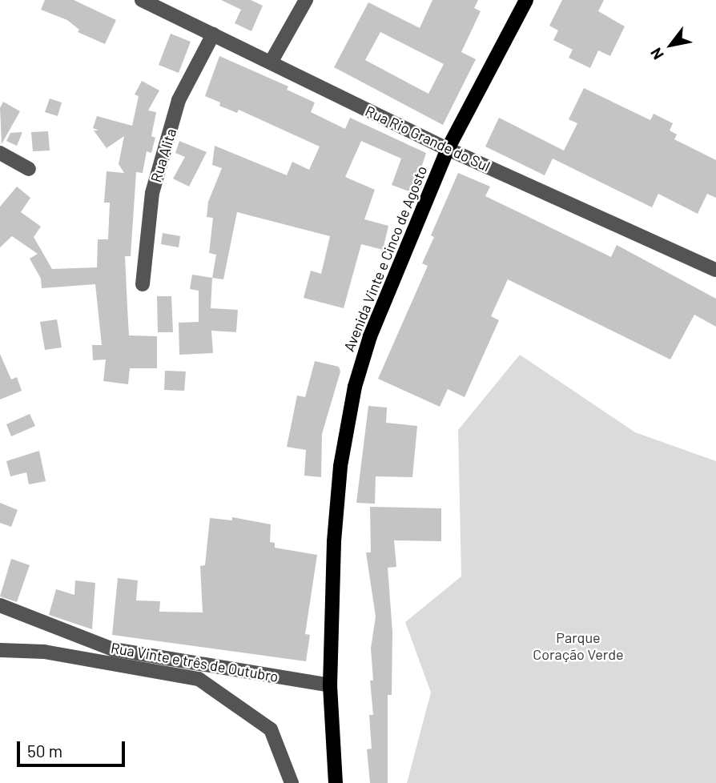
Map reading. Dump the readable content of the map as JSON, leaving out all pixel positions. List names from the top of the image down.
{
  "streets": {
    "main road": ["Avenida Vinte e Cinco de Agosto"],
    "street": ["Rua Rio Grande do Sul", "Rua Alita", "Rua Vinte e três de Outubro"]
  },
  "crossings": [
    ["Rua Rio Grande do Sul", "Rua Alita"],
    ["Rua Rio Grande do Sul", "Avenida Vinte e Cinco de Agosto"],
    ["Avenida Vinte e Cinco de Agosto", "Rua Vinte e três de Outubro"]
  ],
  "parks": ["Parque Coração Verde"],
  "scale_bar": "50 m",
  "north": "bottom left"
}
